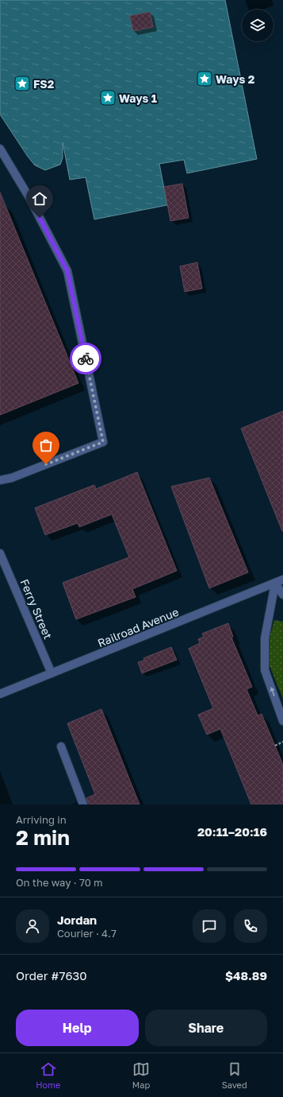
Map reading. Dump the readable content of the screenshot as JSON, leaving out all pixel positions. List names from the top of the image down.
{
  "streets": {
    "street": ["Ferry Street", "Railroad Avenue"]
  },
  "crossings": [
    ["Ferry Street", "Railroad Avenue"]
  ],
  "places": {
    "place": ["Ways 2", "FS2", "Ways 1"]
  },
  "page": {
    "heading": ["2 min", "Arriving in", "20:11–20:16"],
    "panel": [
      "Jordan",
      "Courier · 4.7",
      "Order #7630",
      "$48.89"
    ],
    "bar": "On the way · 70 m",
    "buttons": ["Help", "Share"],
    "tabs": ["Home", "Map", "Saved"]
  }
}
